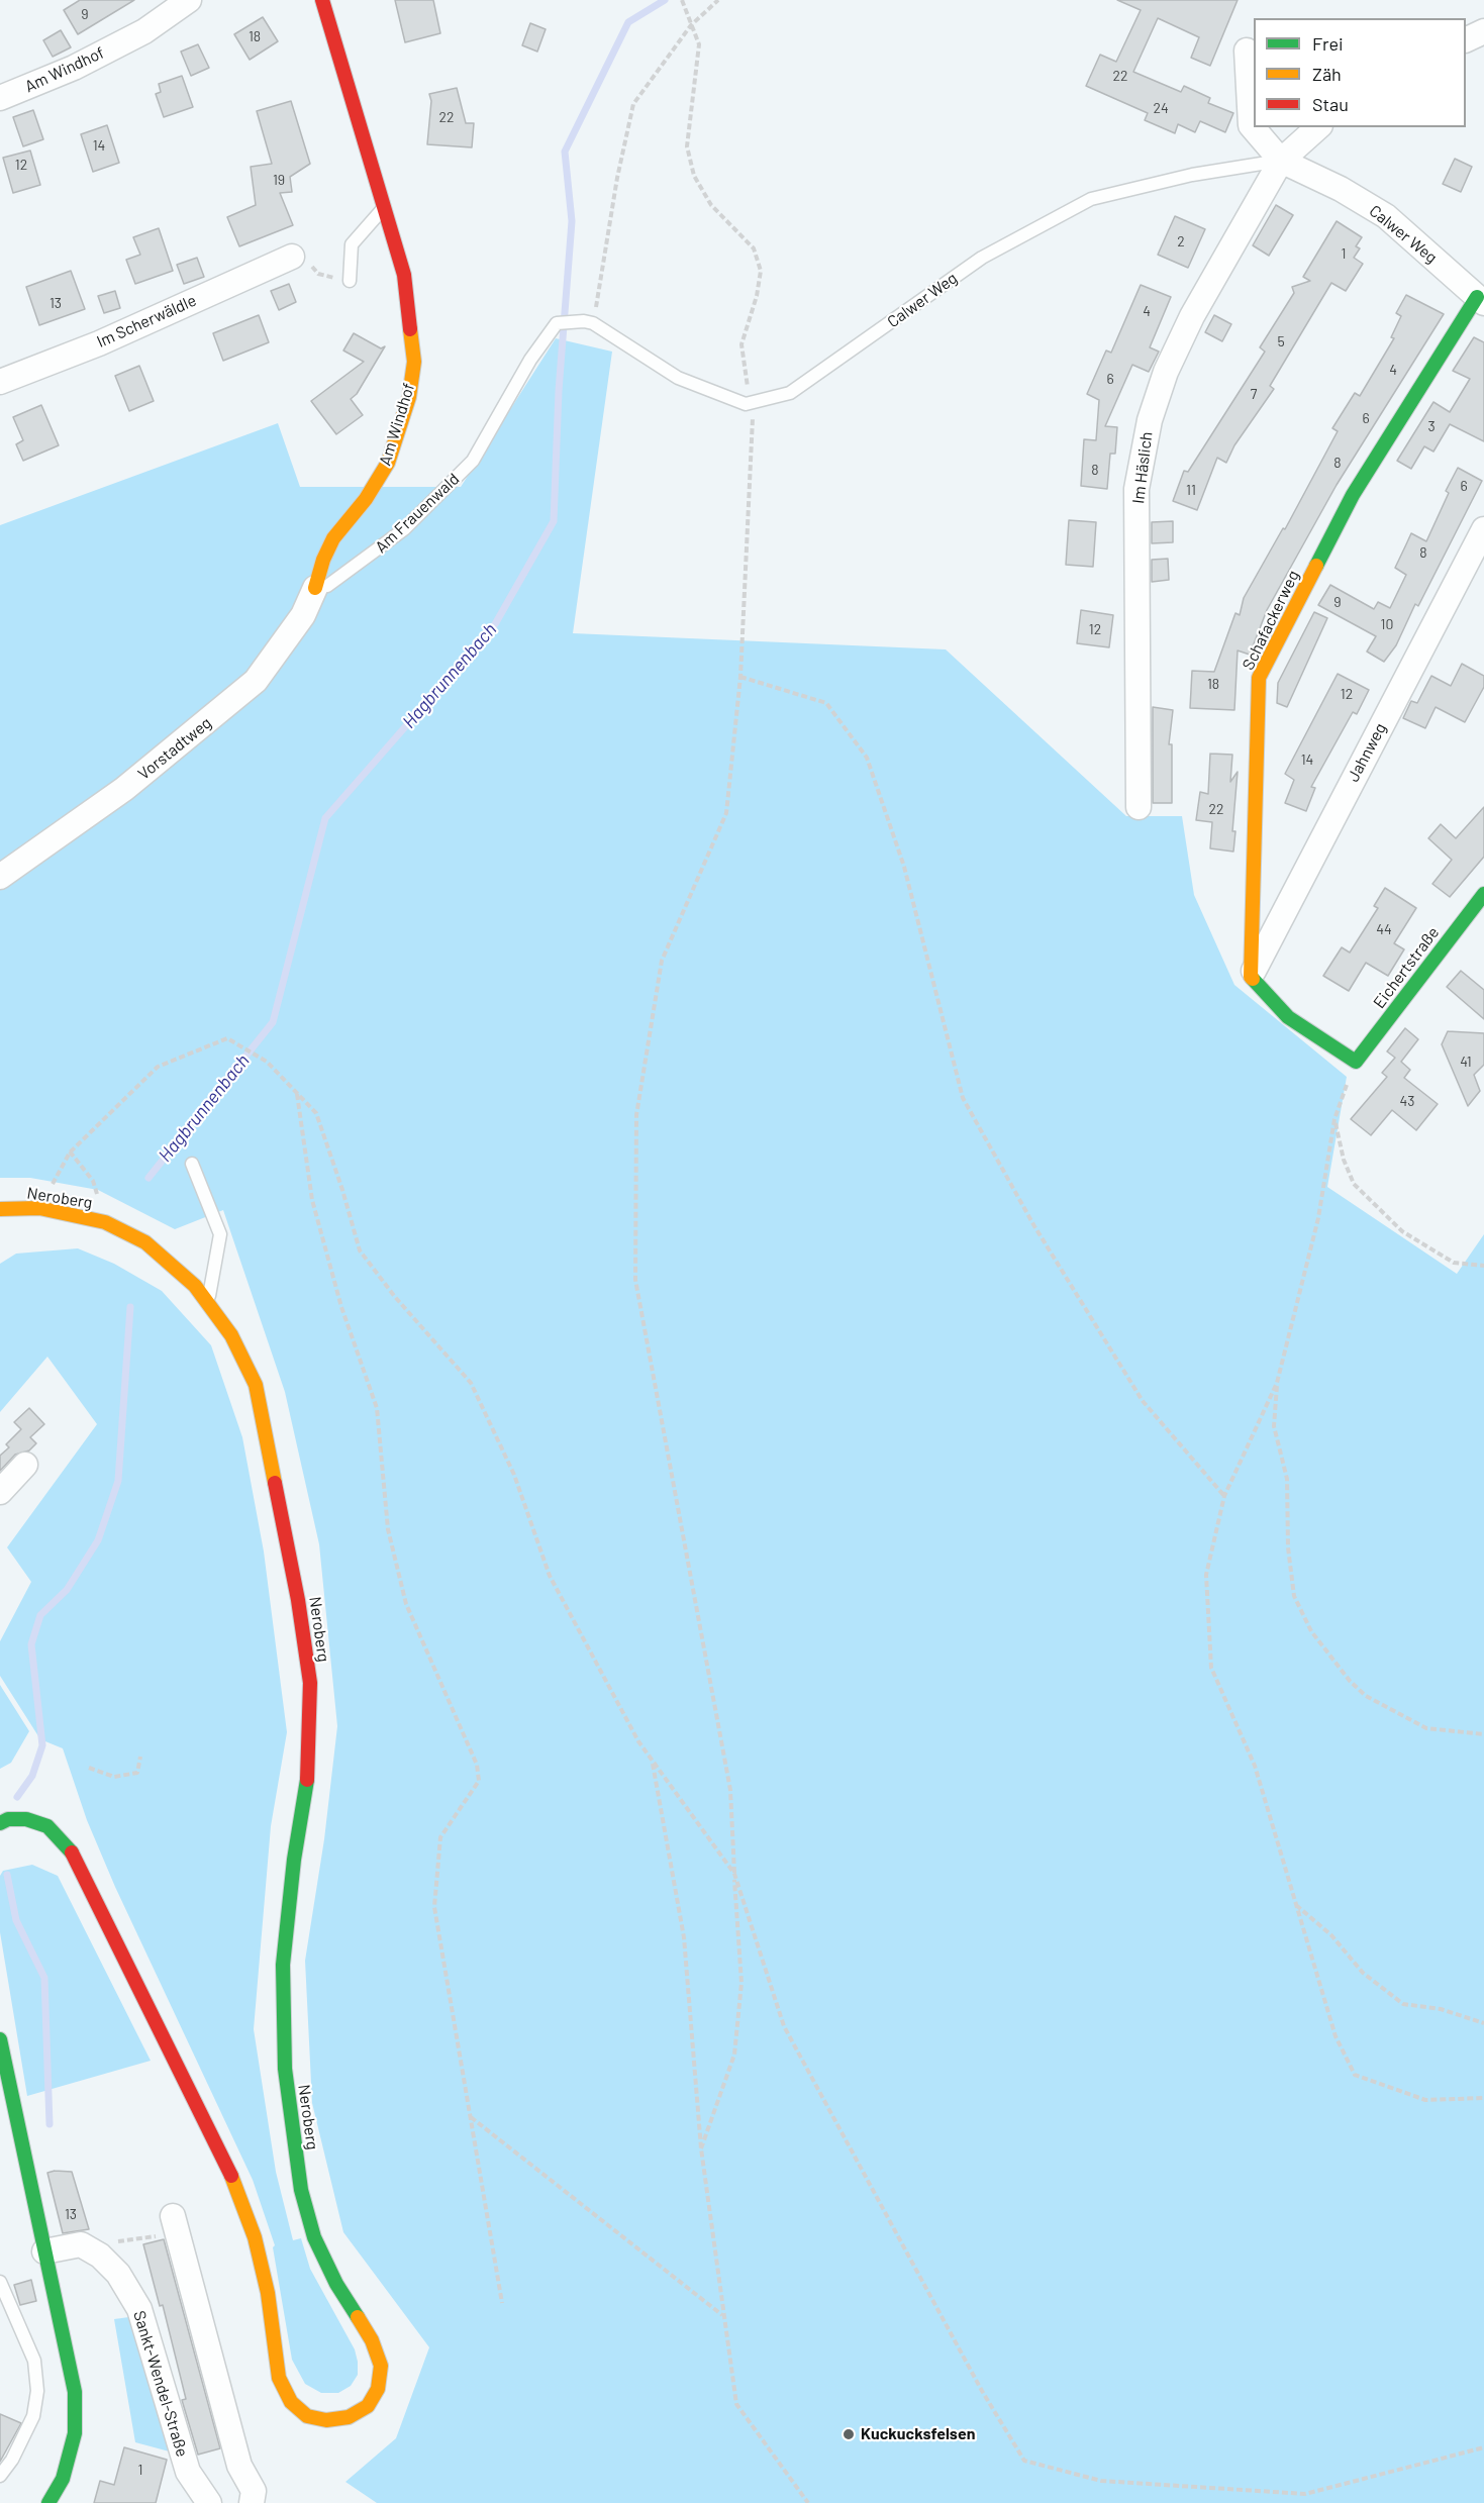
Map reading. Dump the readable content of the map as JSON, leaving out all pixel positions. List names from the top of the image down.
{
  "streets": {
    "street": [
      "Am Windhof",
      "Calwer Weg",
      "Im Scherwäldle",
      "Im Häslich",
      "Schafackerweg",
      "Vorstadtweg",
      "Jahnweg",
      "Eichertstraße",
      "Neroberg",
      "Sankt-Wendel-Straße"
    ],
    "lane": ["Am Frauenwald"]
  },
  "crossings": [
    ["Am Windhof", "Am Frauenwald"],
    ["Am Windhof", "Vorstadtweg"],
    ["Calwer Weg", "Im Häslich"],
    ["Calwer Weg", "Am Frauenwald"],
    ["Calwer Weg", "Schafackerweg"],
    ["Am Frauenwald", "Vorstadtweg"],
    ["Schafackerweg", "Jahnweg"]
  ],
  "water": ["Hagbrunnenbach"],
  "places": ["Kuckucksfelsen"],
  "house_numbers": [
    "9",
    "18",
    "22",
    "24",
    "22",
    "14",
    "12",
    "19",
    "2",
    "1",
    "13",
    "4",
    "5",
    "4",
    "6",
    "7",
    "6",
    "3",
    "8",
    "8",
    "6",
    "11",
    "8",
    "9",
    "10",
    "12",
    "18",
    "12",
    "14",
    "22",
    "44",
    "41",
    "43",
    "13",
    "1"
  ],
  "legend": ["Frei", "Zäh", "Stau"]
}
